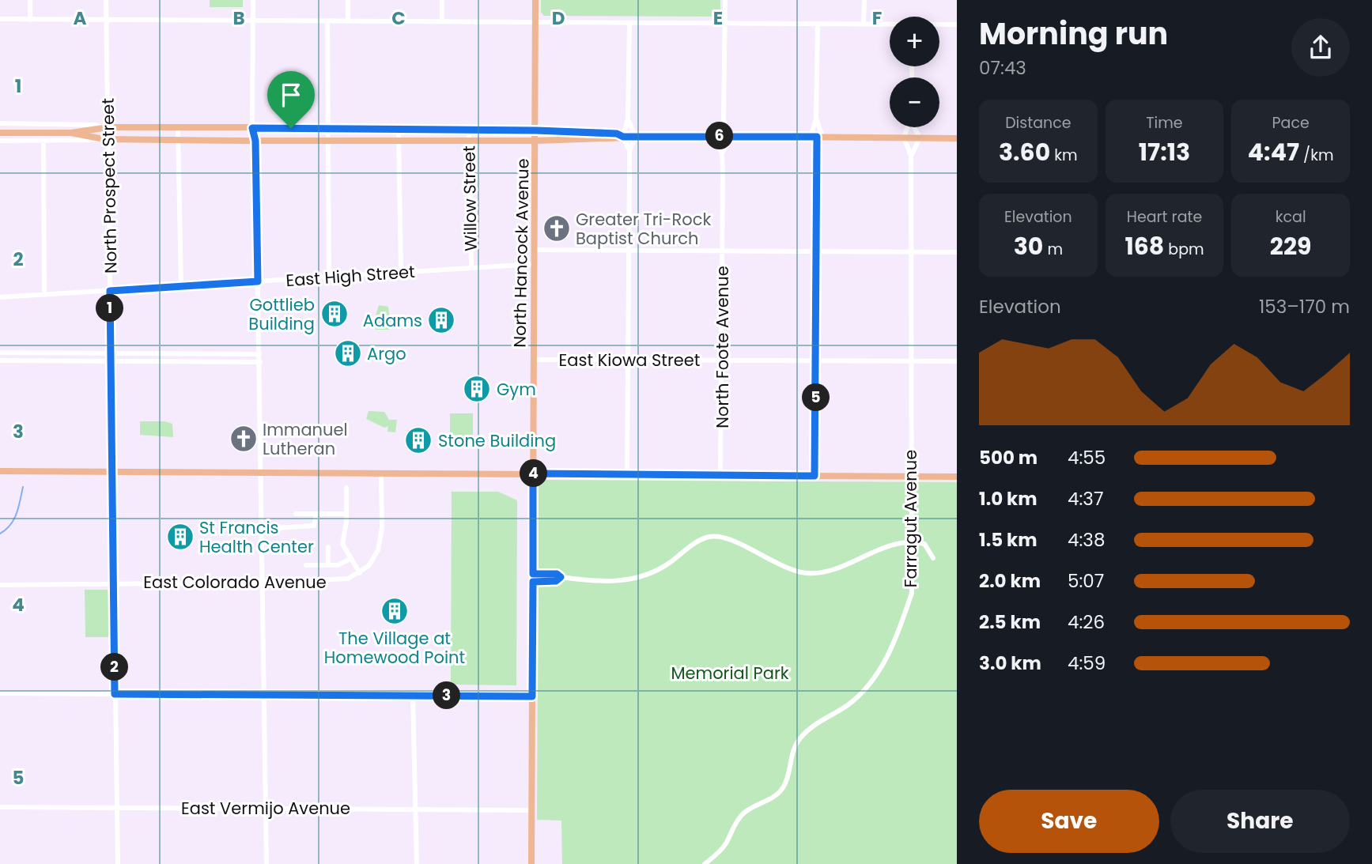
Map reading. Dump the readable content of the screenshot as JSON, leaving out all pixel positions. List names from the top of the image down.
{
  "streets": {
    "main road": ["North Hancock Avenue"],
    "street": [
      "North Prospect Street",
      "Willow Street",
      "East High Street",
      "North Foote Avenue",
      "East Kiowa Street",
      "Farragut Avenue",
      "East Colorado Avenue",
      "East Vermijo Avenue"
    ]
  },
  "crossings": [
    ["North Prospect Street", "East High Street"],
    ["North Prospect Street", "East Colorado Avenue"],
    ["North Prospect Street", "East Vermijo Avenue"],
    ["Willow Street", "East High Street"],
    ["North Hancock Avenue", "East High Street"],
    ["North Hancock Avenue", "East Kiowa Street"],
    ["North Hancock Avenue", "East Vermijo Avenue"],
    ["North Foote Avenue", "East Kiowa Street"],
    ["East Kiowa Street", "Farragut Avenue"]
  ],
  "parks": ["Memorial Park"],
  "places": {
    "church": ["Greater Tri-Rock Baptist Church", "Immanuel Lutheran"],
    "building": [
      "Gottlieb Building",
      "Adams",
      "Argo",
      "Gym",
      "Stone Building",
      "St Francis Health Center",
      "The Village at Homewood Point"
    ]
  },
  "page": {
    "heading": ["Morning run", "07:43"],
    "map_buttons": ["+", "−"],
    "stats": [
      ["Distance", "3.60 km"],
      ["Time", "17:13"],
      ["Pace", "4:47 /km"],
      ["Elevation", "30 m"],
      ["Heart rate", "168 bpm"],
      ["kcal", "229"]
    ],
    "pins": [
      "6",
      "1",
      "5",
      "4",
      "2",
      "3"
    ],
    "chart": ["Elevation", "153–170 m"],
    "list": [
      {
        "name": "500 m",
        "note": "4:55"
      },
      {
        "name": "1.0 km",
        "note": "4:37"
      },
      {
        "name": "1.5 km",
        "note": "4:38"
      },
      {
        "name": "2.0 km",
        "note": "5:07"
      },
      {
        "name": "2.5 km",
        "note": "4:26"
      },
      {
        "name": "3.0 km",
        "note": "4:59"
      }
    ],
    "buttons": ["Save", "Share"]
  },
  "grid": {
    "columns": [
      "A",
      "B",
      "C",
      "D",
      "E",
      "F"
    ],
    "rows": [
      "1",
      "2",
      "3",
      "4",
      "5"
    ]
  }
}
